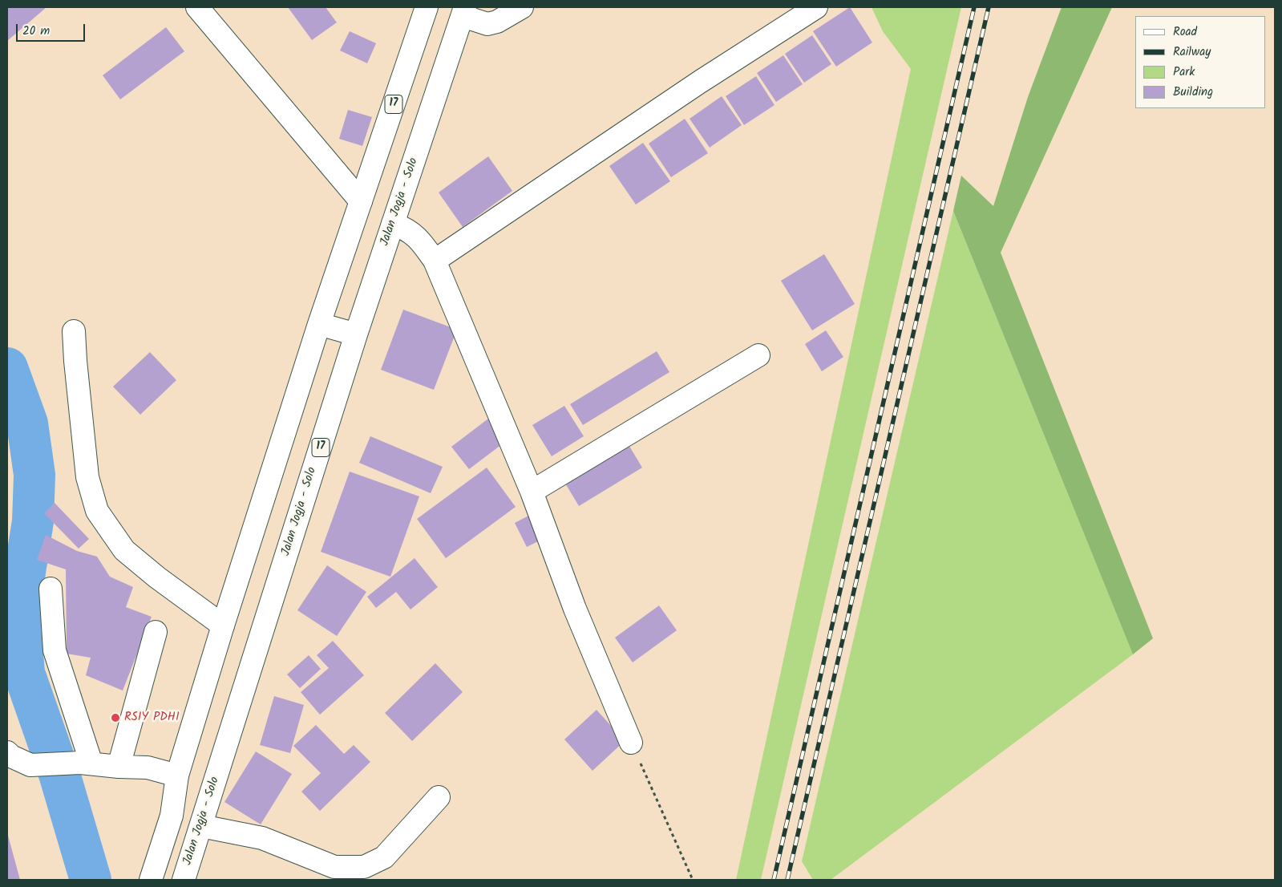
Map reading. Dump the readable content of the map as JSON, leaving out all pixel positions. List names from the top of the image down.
{
  "streets": {
    "main road": ["17", "Jalan Jogja - Solo"]
  },
  "places": ["RSIY PDHI"],
  "legend": [
    "Road",
    "Railway",
    "Park",
    "Building"
  ],
  "scale_bar": "20 m"
}
